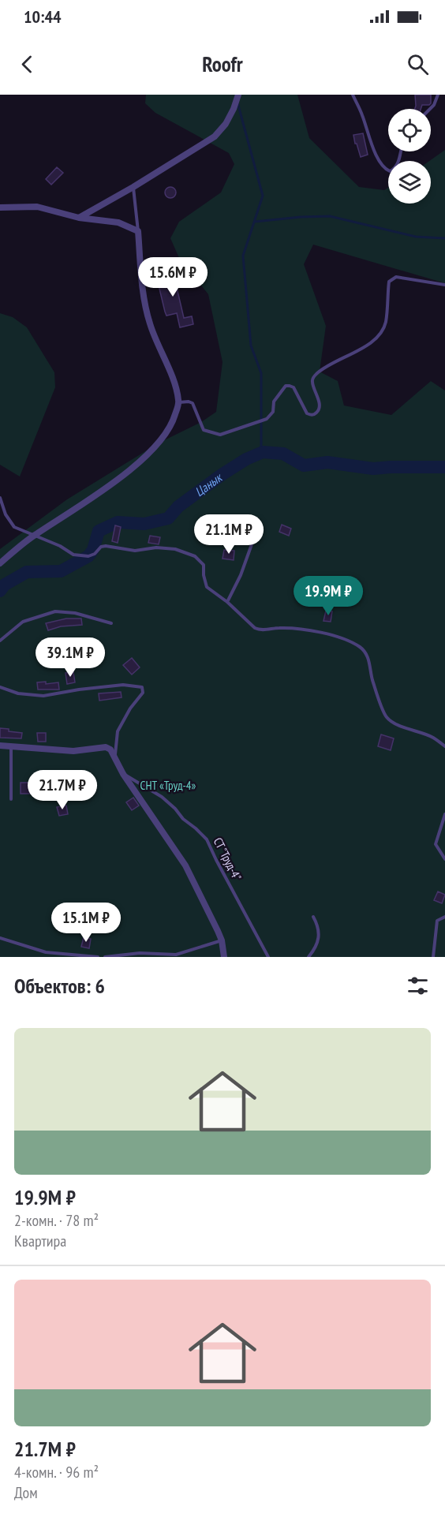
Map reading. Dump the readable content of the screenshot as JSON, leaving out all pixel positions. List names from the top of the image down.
{
  "streets": {
    "lane": ["СТ \"Труд-4\""]
  },
  "water": ["Цанык"],
  "parks": ["СНТ «Труд-4»"],
  "page": {
    "status": "10:44",
    "header": "Roofr",
    "price": [
      "15.6M ₽",
      "21.1M ₽",
      "19.9M ₽",
      "39.1M ₽",
      "21.7M ₽",
      "15.1M ₽"
    ],
    "heading": "Объектов: 6",
    "list": [
      {
        "name": "19.9M ₽",
        "note": "2-комн. · 78 m² · Квартира"
      },
      {
        "name": "21.7M ₽",
        "note": "4-комн. · 96 m² · Дом"
      }
    ]
  }
}
